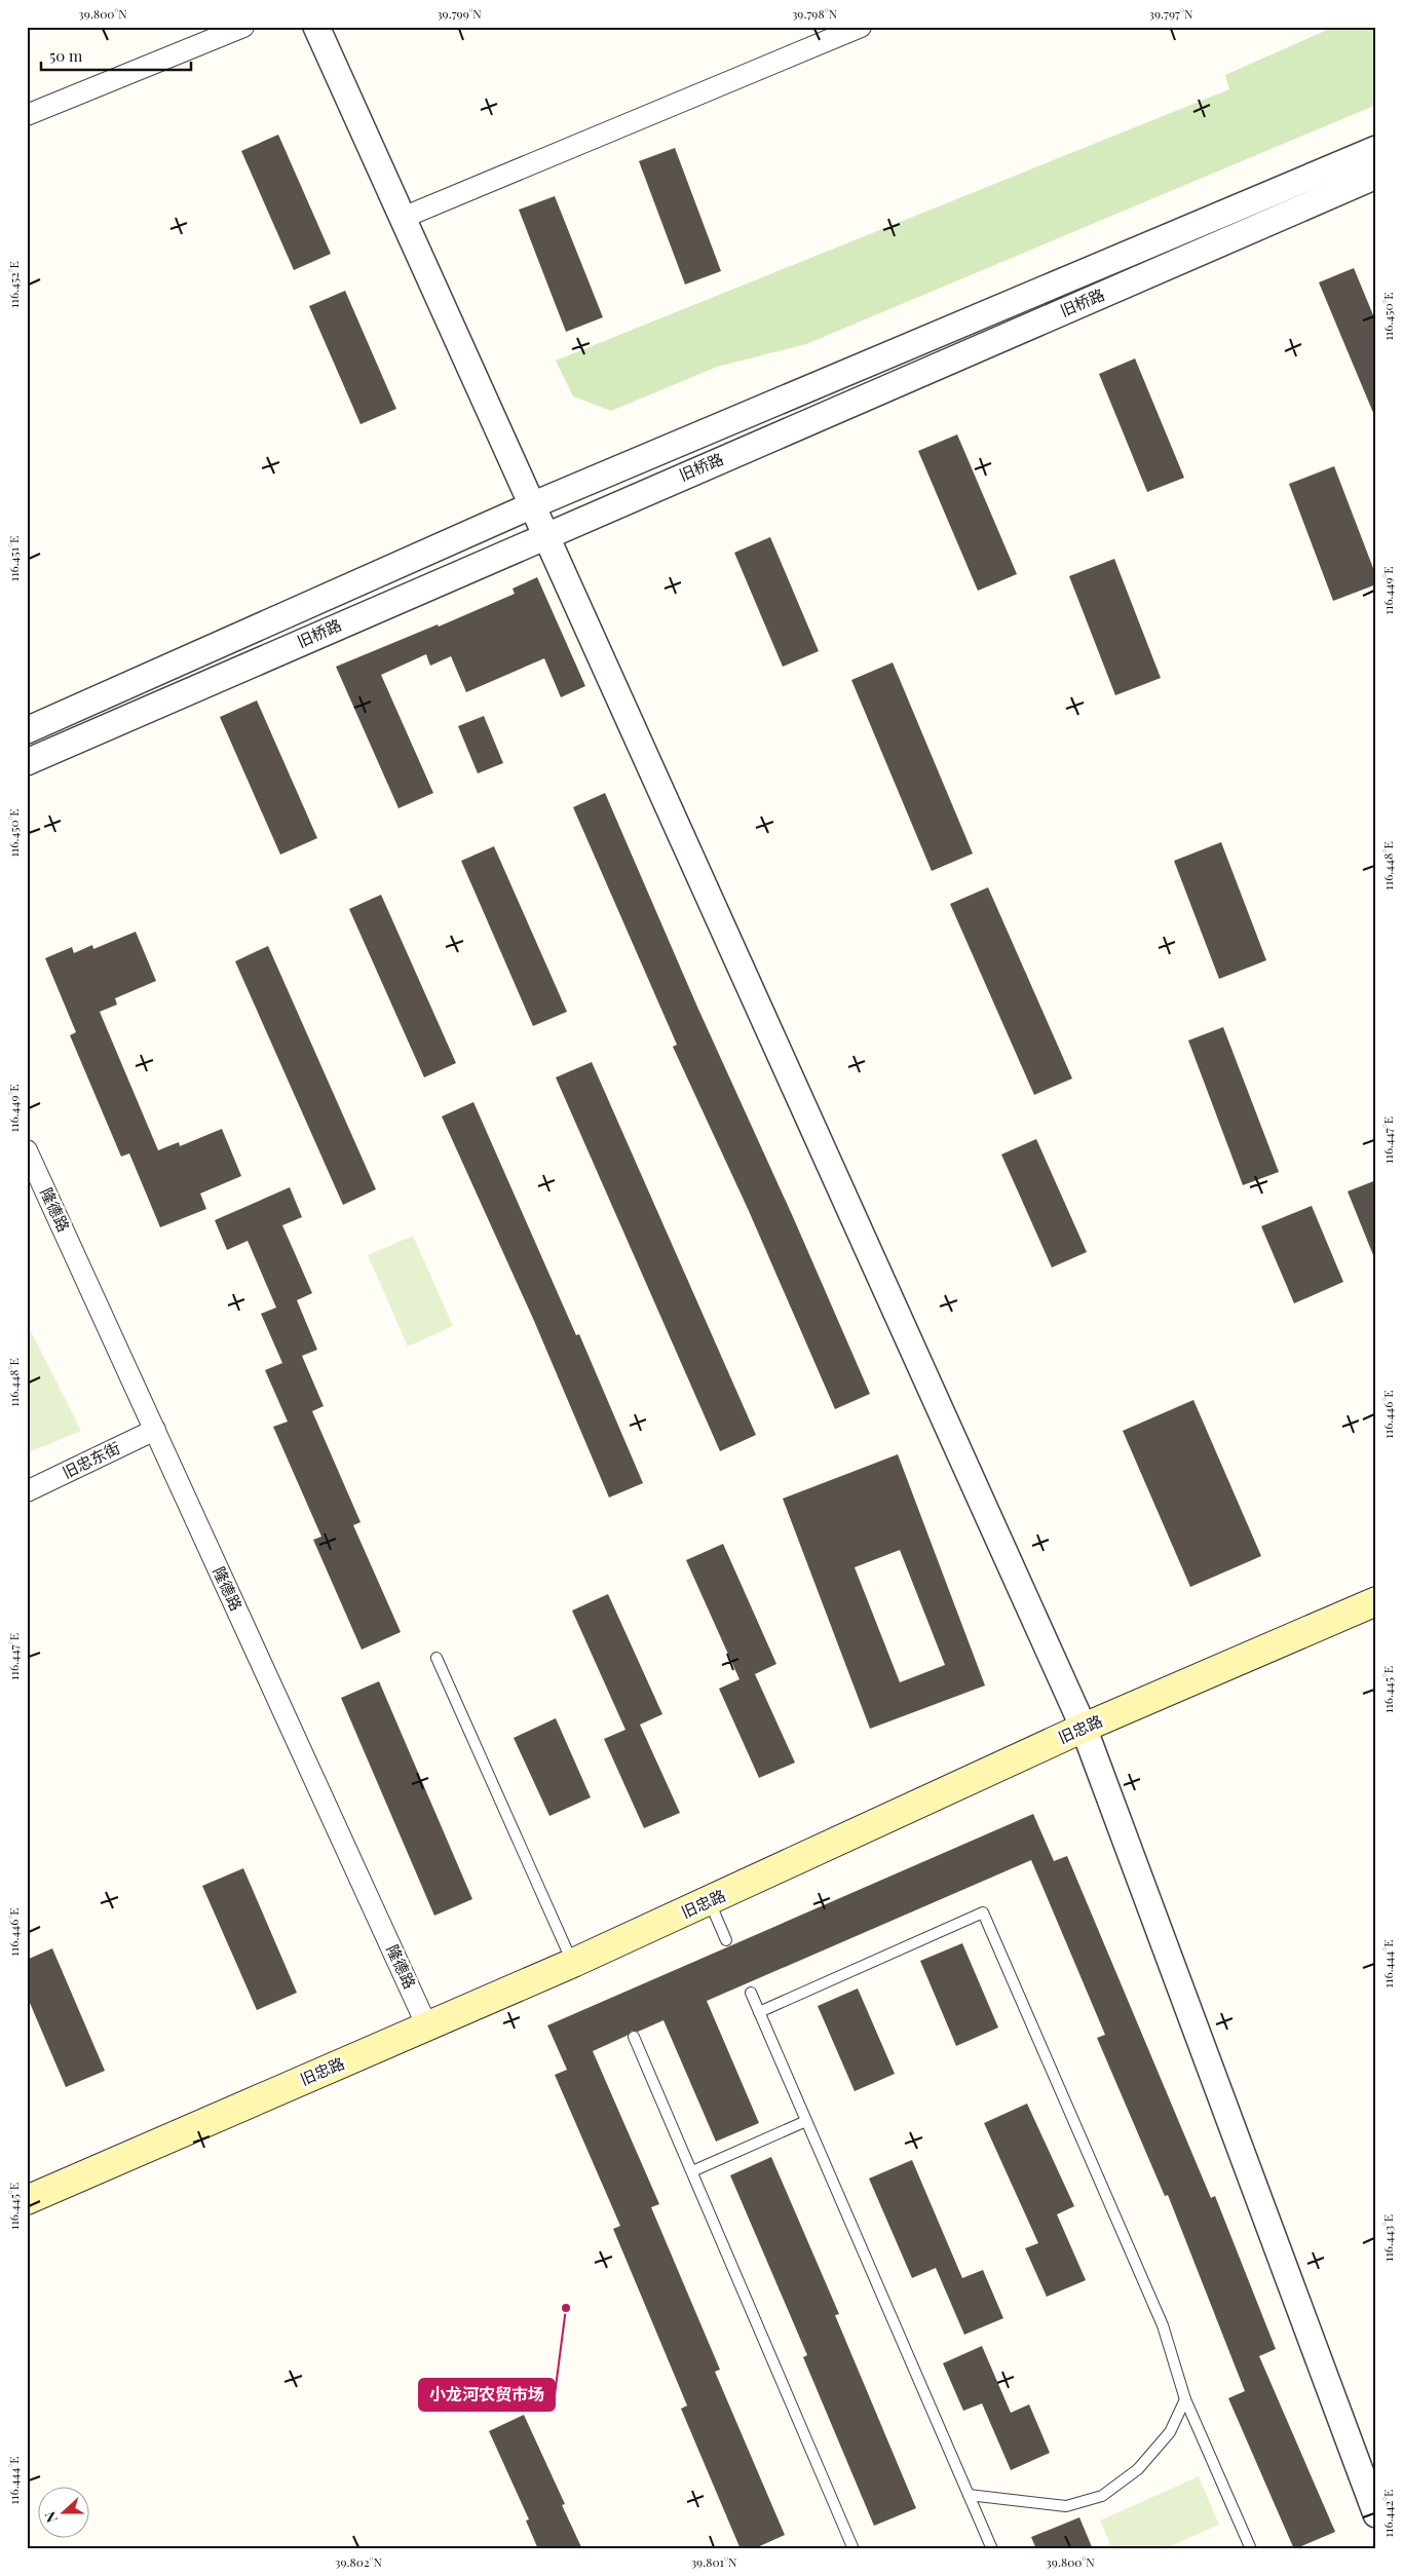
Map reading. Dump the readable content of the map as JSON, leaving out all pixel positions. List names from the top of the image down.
{
  "streets": {
    "main road": ["旧忠路"],
    "street": ["旧桥路", "隆德路", "旧忠东街"]
  },
  "crossings": [
    ["隆德路", "旧忠东街"],
    ["隆德路", "旧忠路"]
  ],
  "places": ["小龙河农贸市场"],
  "scale_bar": "50 m",
  "north": "left",
  "coordinates": [
    "39.800°N",
    "39.799°N",
    "39.798°N",
    "39.797°N",
    "116.452°E",
    "116.450°E",
    "116.451°E",
    "116.449°E",
    "116.448°E",
    "116.447°E",
    "116.446°E",
    "116.445°E",
    "116.444°E",
    "116.443°E",
    "116.442°E",
    "39.802°N",
    "39.801°N"
  ]
}
